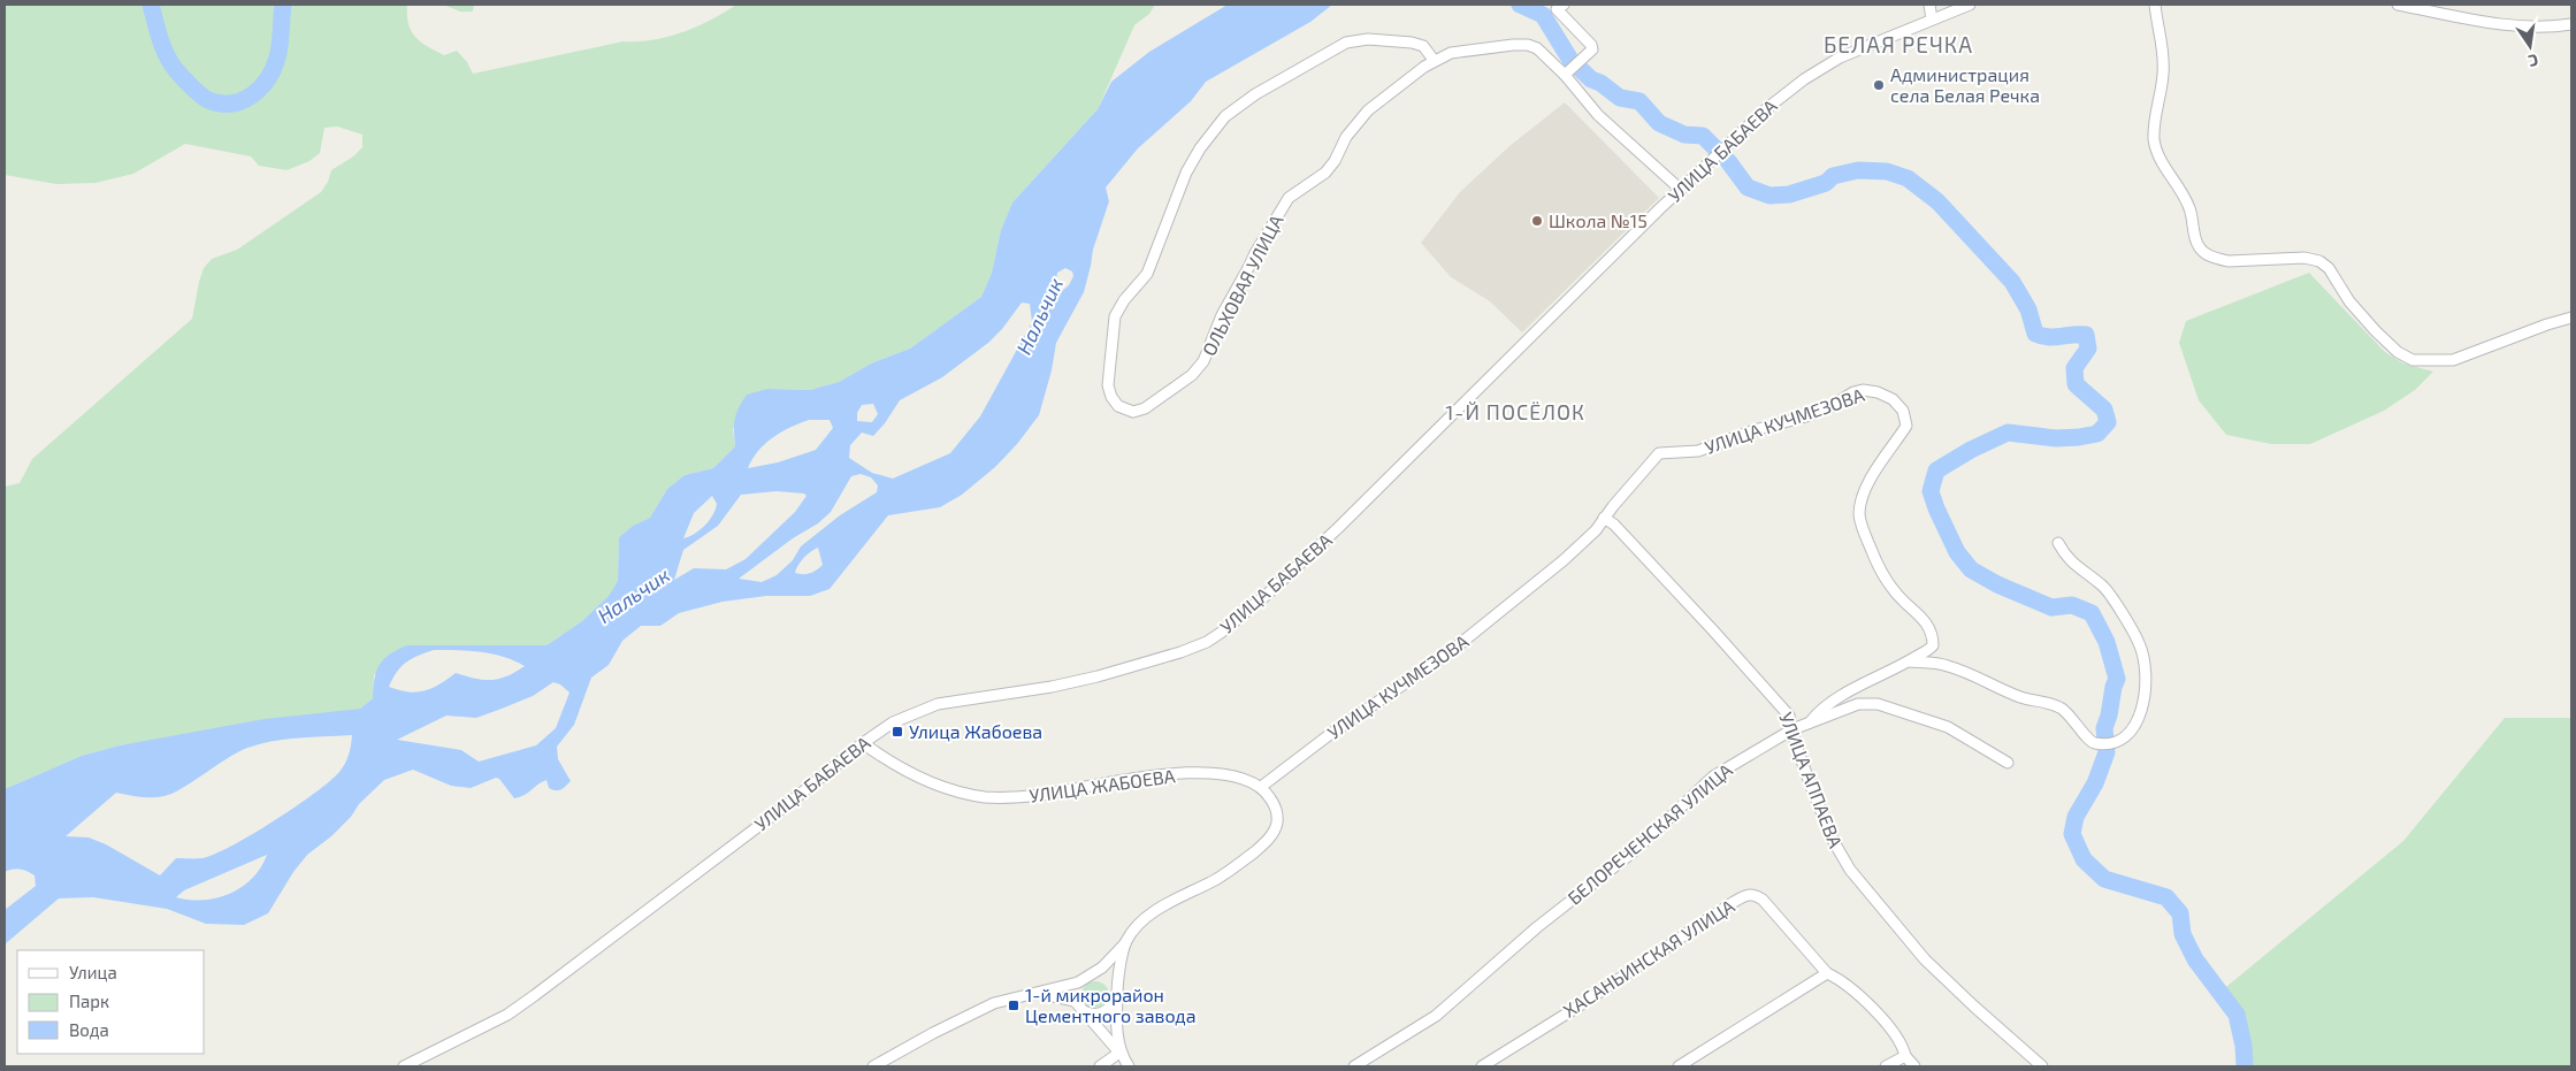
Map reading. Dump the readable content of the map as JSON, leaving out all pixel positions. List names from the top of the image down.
{
  "streets": {
    "street": [
      "УЛИЦА БАБАЕВА",
      "ОЛЬХОВАЯ УЛИЦА",
      "УЛИЦА КУЧМЕЗОВА",
      "УЛИЦА АППАЕВА",
      "УЛИЦА ЖАБОЕВА",
      "БЕЛОРЕЧЕНСКАЯ УЛИЦА",
      "ХАСАНЬИНСКАЯ УЛИЦА"
    ]
  },
  "crossings": [
    ["УЛИЦА БАБАЕВА", "ОЛЬХОВАЯ УЛИЦА"],
    ["УЛИЦА БАБАЕВА", "УЛИЦА ЖАБОЕВА"],
    ["УЛИЦА КУЧМЕЗОВА", "УЛИЦА АППАЕВА"],
    ["УЛИЦА КУЧМЕЗОВА", "УЛИЦА ЖАБОЕВА"],
    ["УЛИЦА КУЧМЕЗОВА", "БЕЛОРЕЧЕНСКАЯ УЛИЦА"],
    ["УЛИЦА АППАЕВА", "БЕЛОРЕЧЕНСКАЯ УЛИЦА"]
  ],
  "districts": ["БЕЛАЯ РЕЧКА", "1-Й ПОСЁЛОК"],
  "water": ["Нальчик"],
  "places": {
    "other": ["Администрация села Белая Речка", "Школа №15"],
    "transit": ["Улица Жабоева", "1-й микрорайон Цементного завода"]
  },
  "legend": ["Улица", "Парк", "Вода"],
  "north": "bottom"
}
